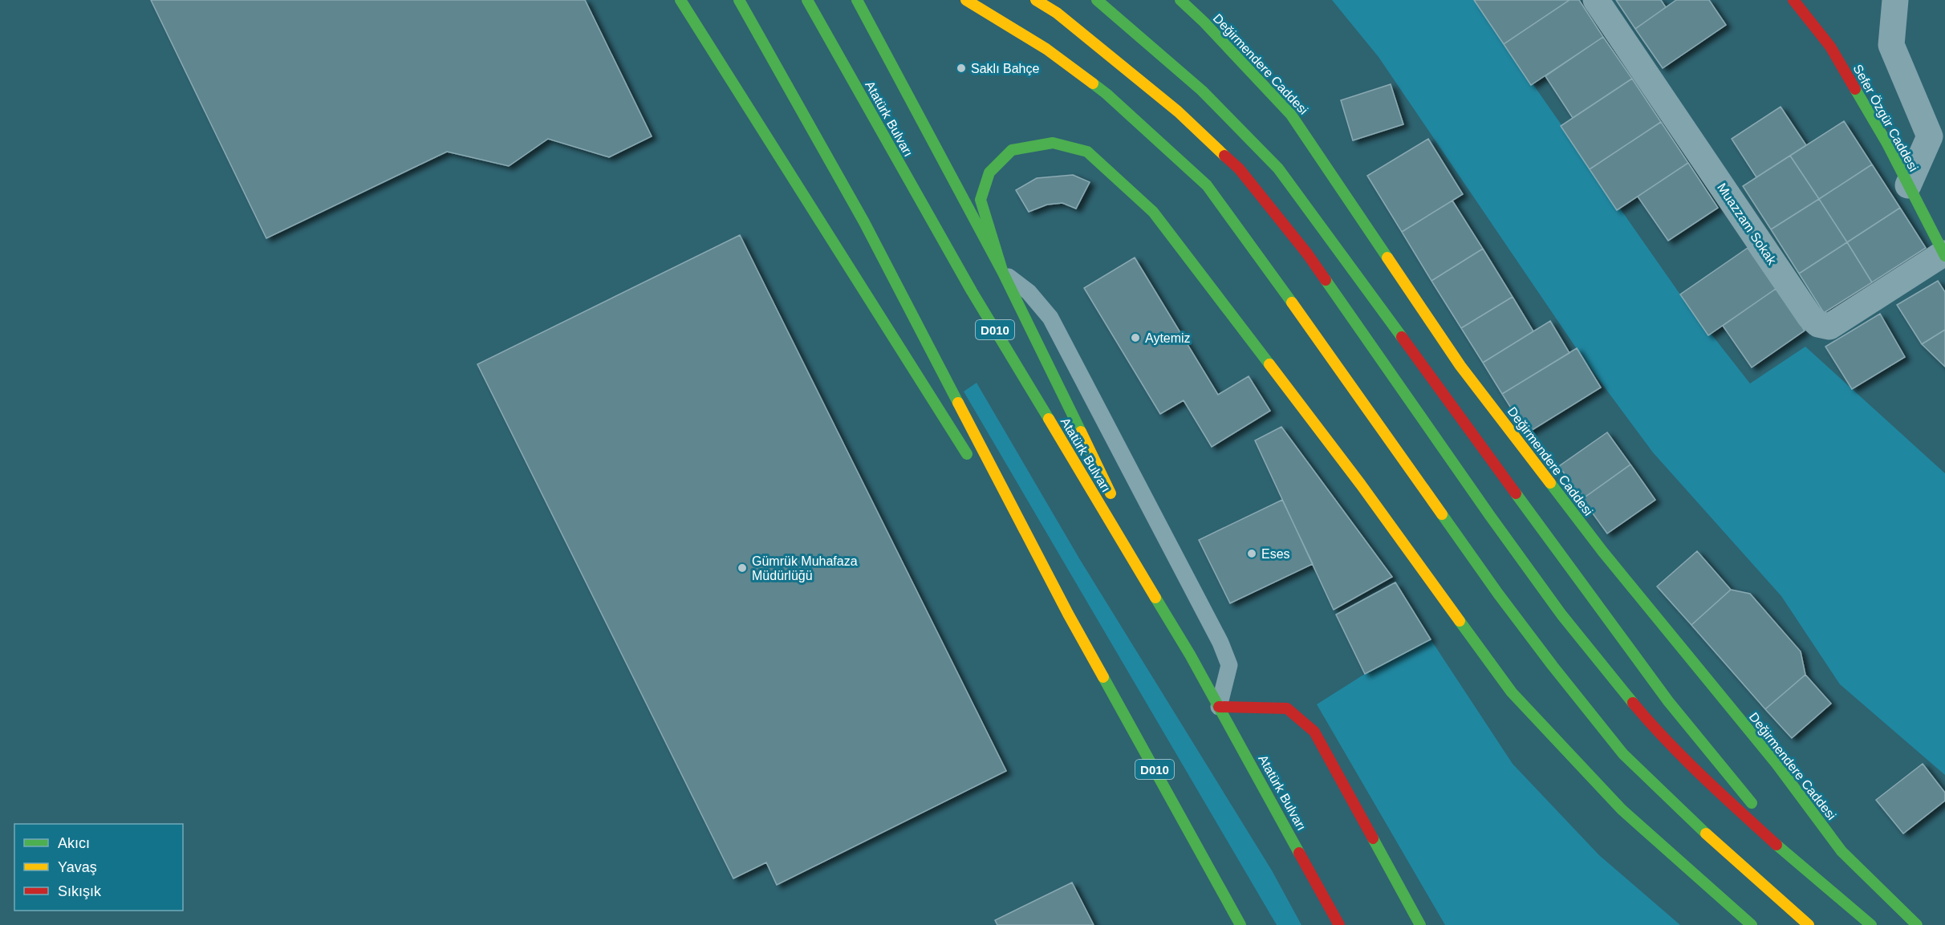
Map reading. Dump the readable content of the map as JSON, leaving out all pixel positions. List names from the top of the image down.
{
  "streets": {
    "main road": [
      "Değirmendere Caddesi",
      "Sefer Özgür Caddesi",
      "Atatürk Bulvarı",
      "D010"
    ],
    "street": ["Muazzam Sokak"]
  },
  "crossings": [
    ["Sefer Özgür Caddesi", "Muazzam Sokak"]
  ],
  "places": [
    "Saklı Bahçe",
    "Aytemiz",
    "Eses",
    "Gümrük Muhafaza Müdürlüğü"
  ],
  "legend": ["Akıcı", "Yavaş", "Sıkışık"]
}
